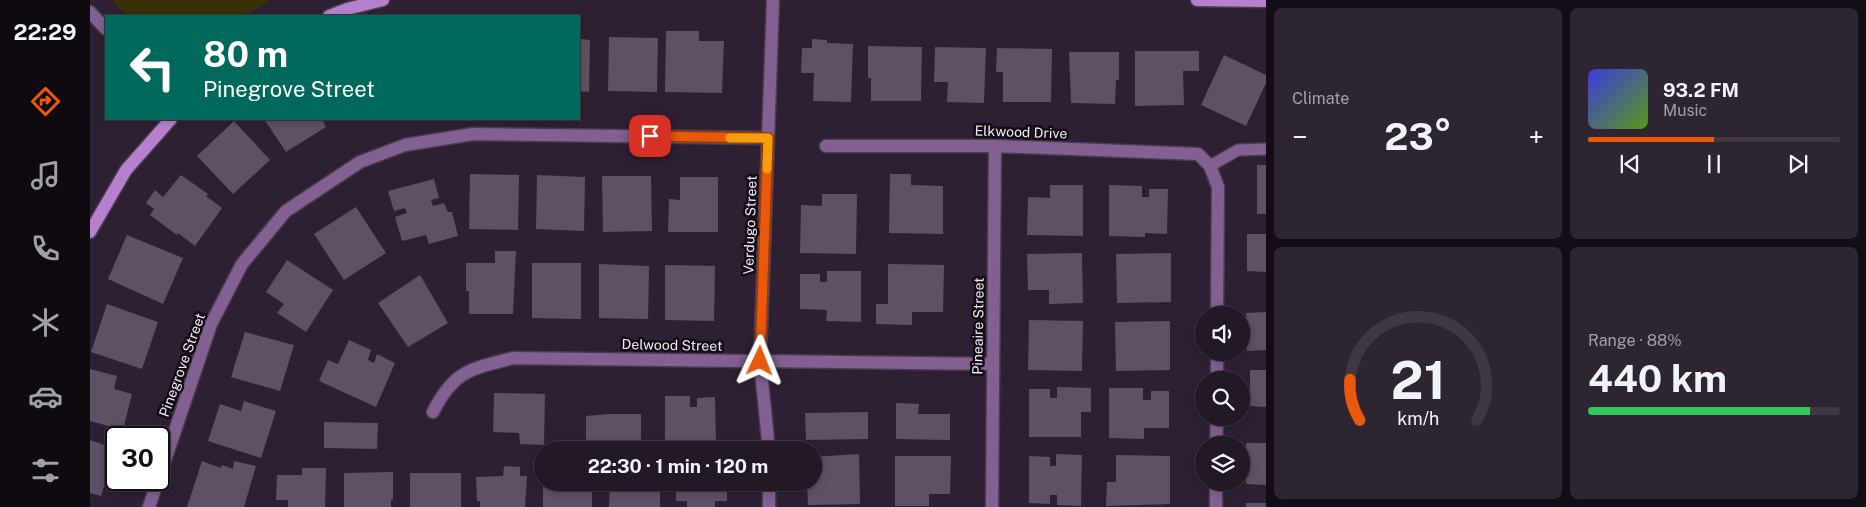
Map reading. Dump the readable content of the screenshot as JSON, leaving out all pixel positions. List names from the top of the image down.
{
  "streets": {
    "street": [
      "Elkwood Drive",
      "Verdugo Street",
      "Pineaire Street",
      "Delwood Street",
      "Pinegrove Street"
    ]
  },
  "crossings": [
    ["Elkwood Drive", "Pineaire Street"],
    ["Verdugo Street", "Delwood Street"],
    ["Verdugo Street", "Pinegrove Street"],
    ["Pineaire Street", "Delwood Street"]
  ],
  "page": {
    "tabs": "22:29",
    "tile": [
      "Climate",
      ["Range · 88%", "440 km"]
    ],
    "turn": ["80 m", "Pinegrove Street"],
    "song": ["93.2 FM", "Music"],
    "heat": ["−", "23°", "+"],
    "limit": "30",
    "trip": "22:30 · 1 min · 120 m",
    "gauge": ["21", "km/h"]
  }
}
